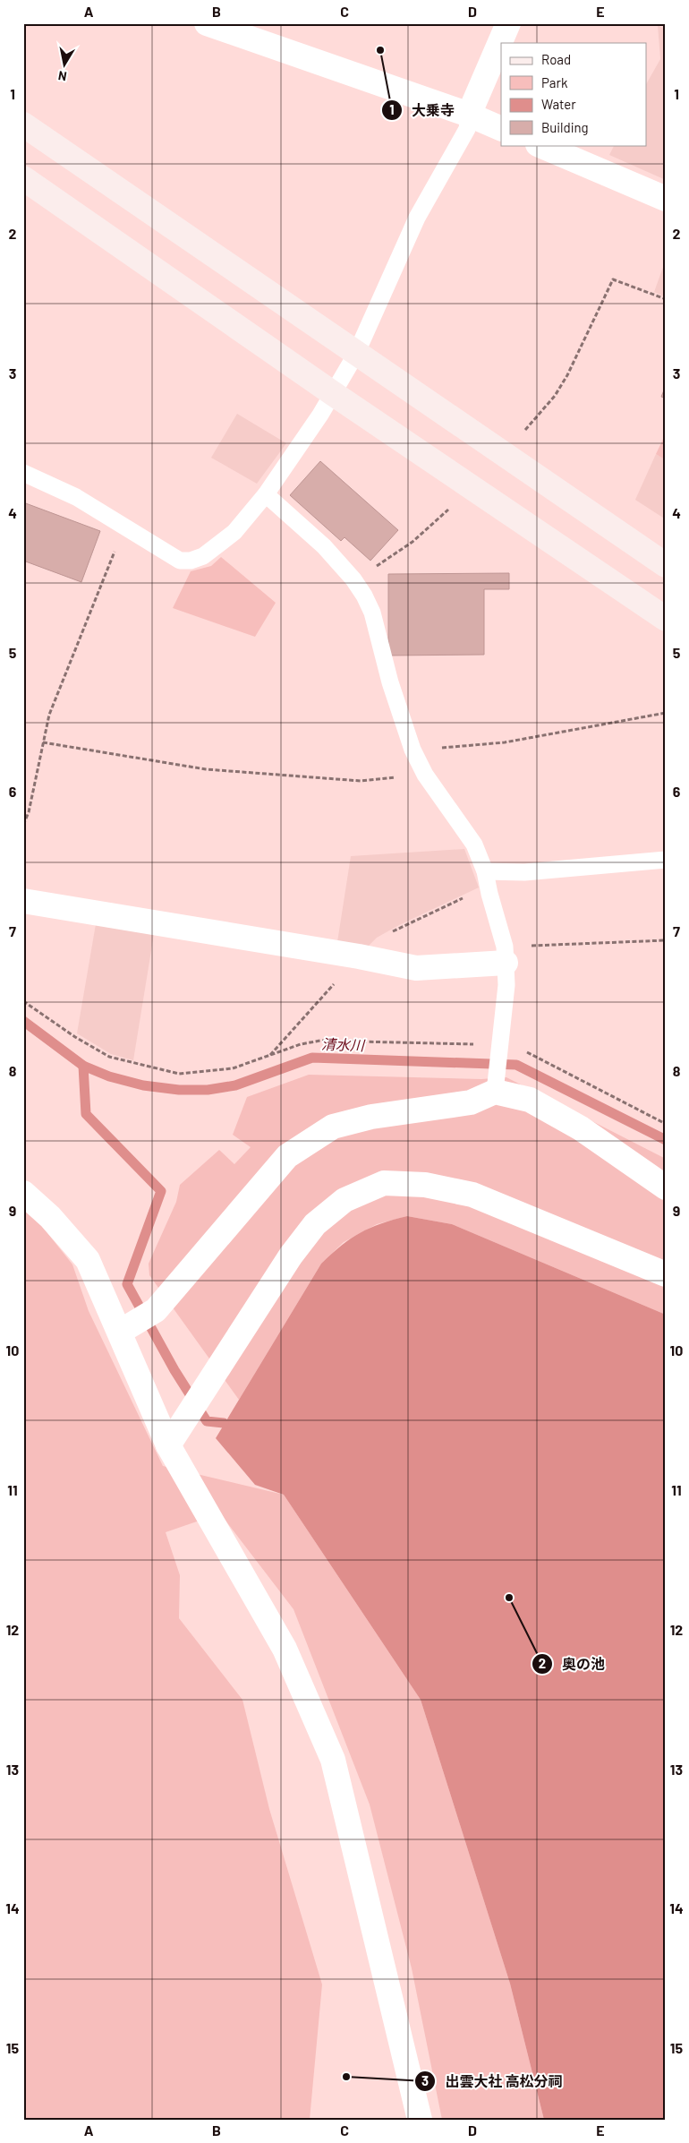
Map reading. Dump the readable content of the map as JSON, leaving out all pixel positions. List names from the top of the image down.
{
  "water": ["清水川"],
  "places": ["大乗寺", "奥の池", "出雲大社 高松分祠"],
  "legend": [
    "Road",
    "Park",
    "Water",
    "Building"
  ],
  "north": "bottom",
  "grid": {
    "columns": [
      "A",
      "B",
      "C",
      "D",
      "E"
    ],
    "rows": [
      "1",
      "2",
      "3",
      "4",
      "5",
      "6",
      "7",
      "8",
      "9",
      "10",
      "11",
      "12",
      "13",
      "14",
      "15"
    ]
  }
}
